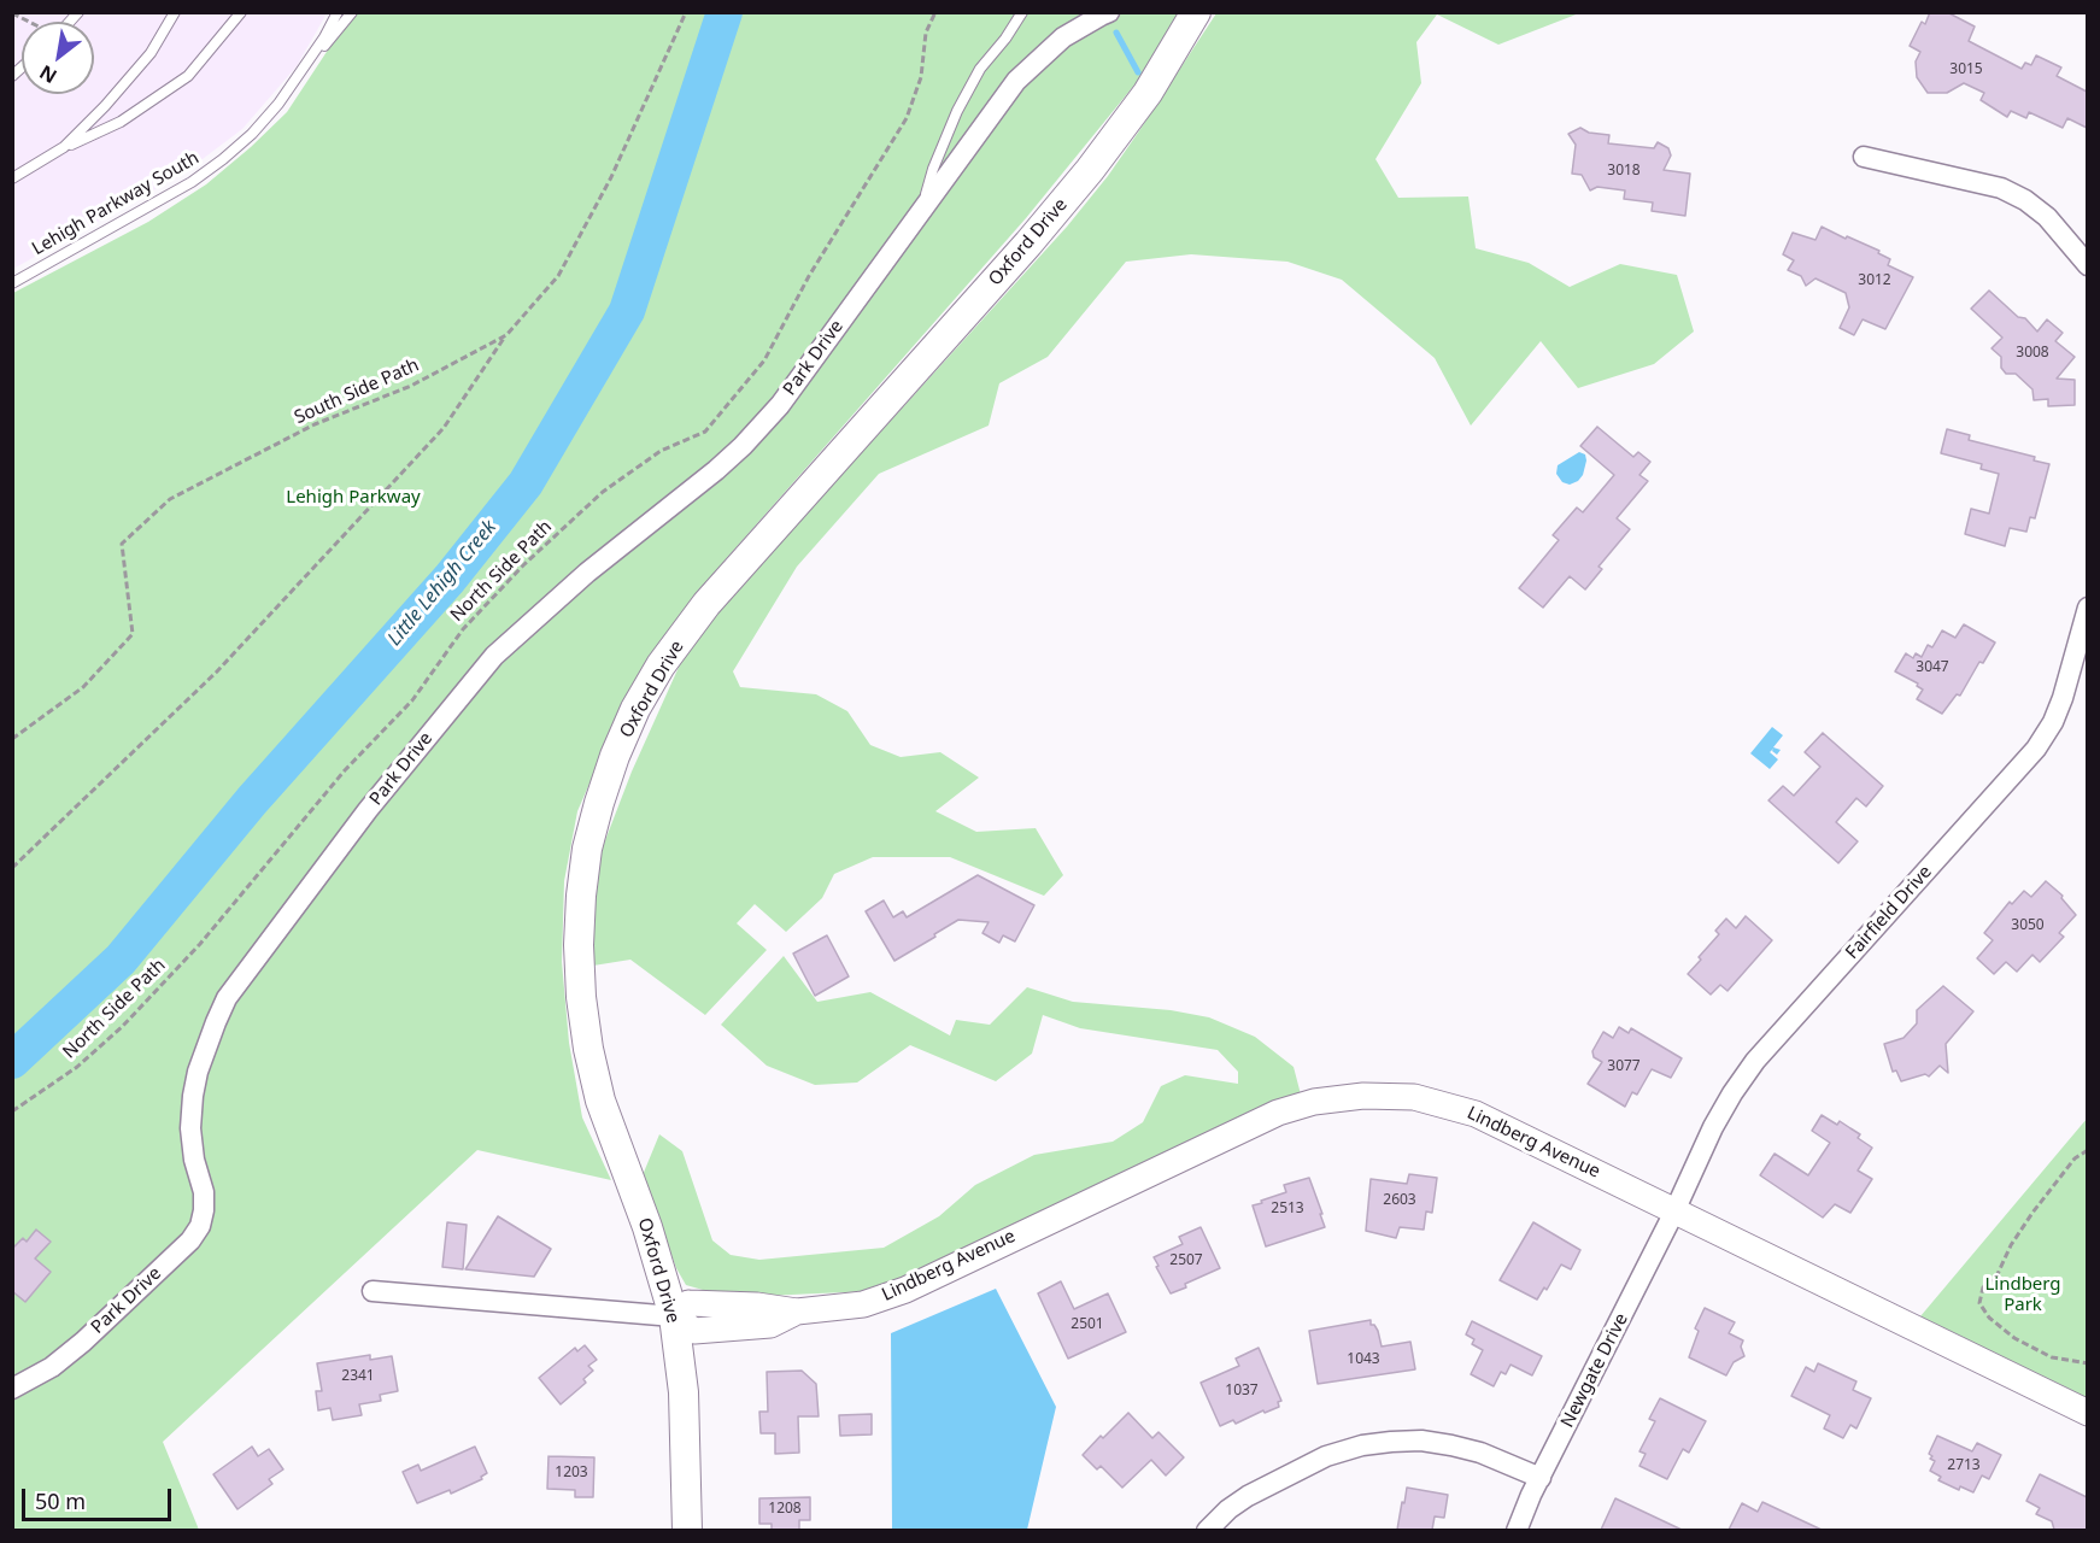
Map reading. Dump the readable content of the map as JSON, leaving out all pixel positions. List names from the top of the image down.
{
  "streets": {
    "main road": ["Oxford Drive"],
    "street": [
      "Park Drive",
      "Fairfield Drive",
      "Lindberg Avenue",
      "Newgate Drive"
    ],
    "lane": ["Lehigh Parkway South"],
    "path": ["South Side Path", "North Side Path"]
  },
  "crossings": [
    ["Oxford Drive", "Lindberg Avenue"],
    ["Fairfield Drive", "Lindberg Avenue"],
    ["Fairfield Drive", "Newgate Drive"],
    ["Lindberg Avenue", "Newgate Drive"]
  ],
  "water": ["Little Lehigh Creek"],
  "parks": ["Lehigh Parkway", "Lindberg Park"],
  "house_numbers": [
    "3015",
    "3018",
    "3012",
    "3008",
    "3047",
    "3050",
    "3077",
    "2603",
    "2513",
    "2507",
    "2501",
    "1043",
    "2341",
    "1037",
    "2713",
    "1203",
    "1208"
  ],
  "scale_bar": "50 m",
  "north": "bottom left"
}
